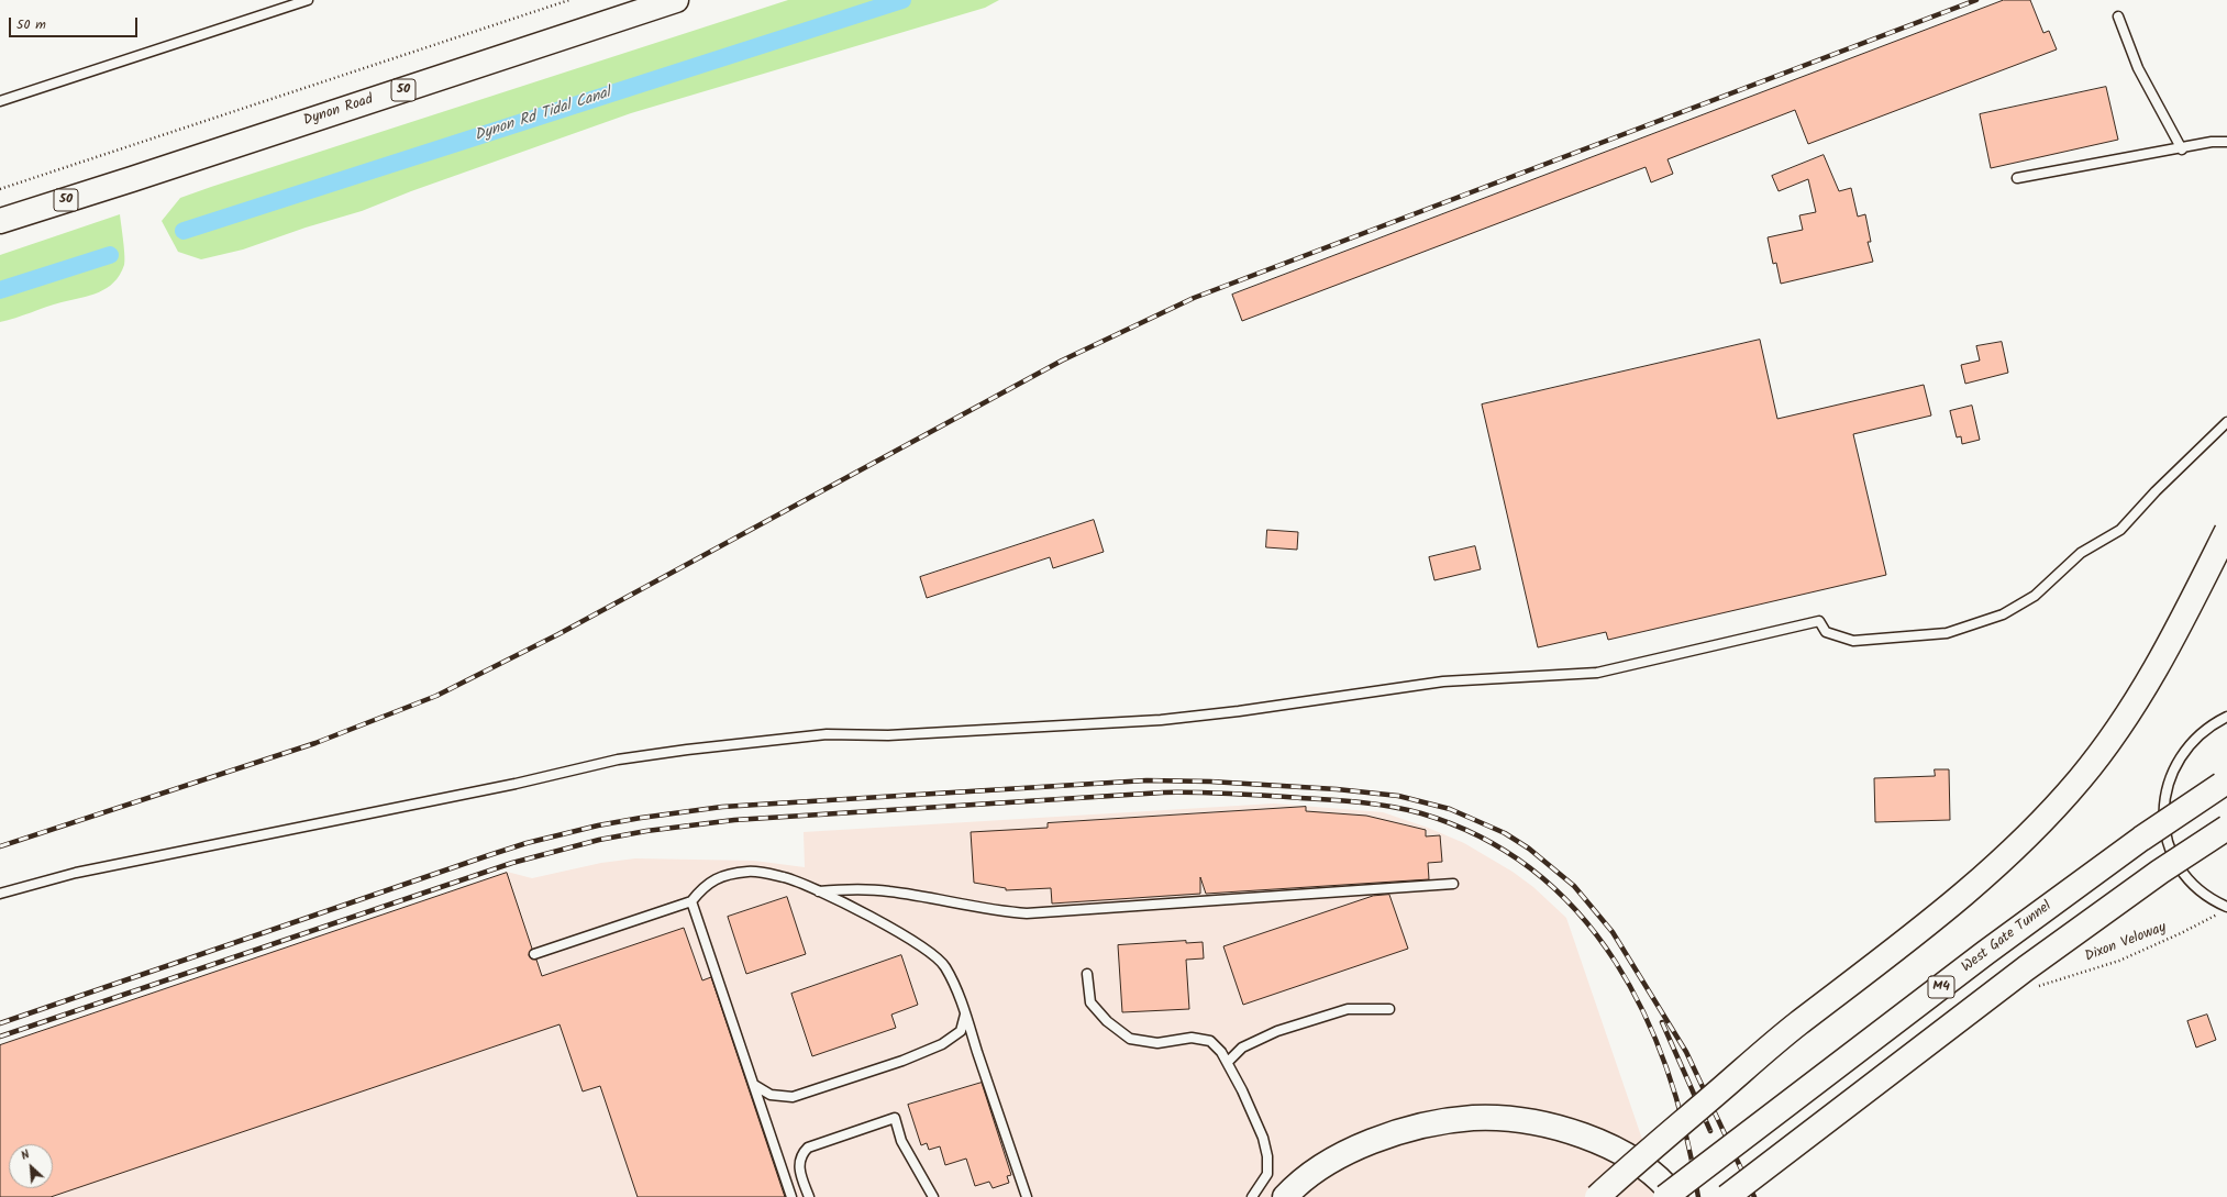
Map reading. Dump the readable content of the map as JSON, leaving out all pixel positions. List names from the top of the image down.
{
  "streets": {
    "main road": [
      "50",
      "Dynon Road",
      "West Gate Tunnel",
      "M4"
    ],
    "path": ["Dixon Veloway"]
  },
  "water": ["Dynon Rd Tidal Canal"],
  "scale_bar": "50 m",
  "north": "top left"
}
